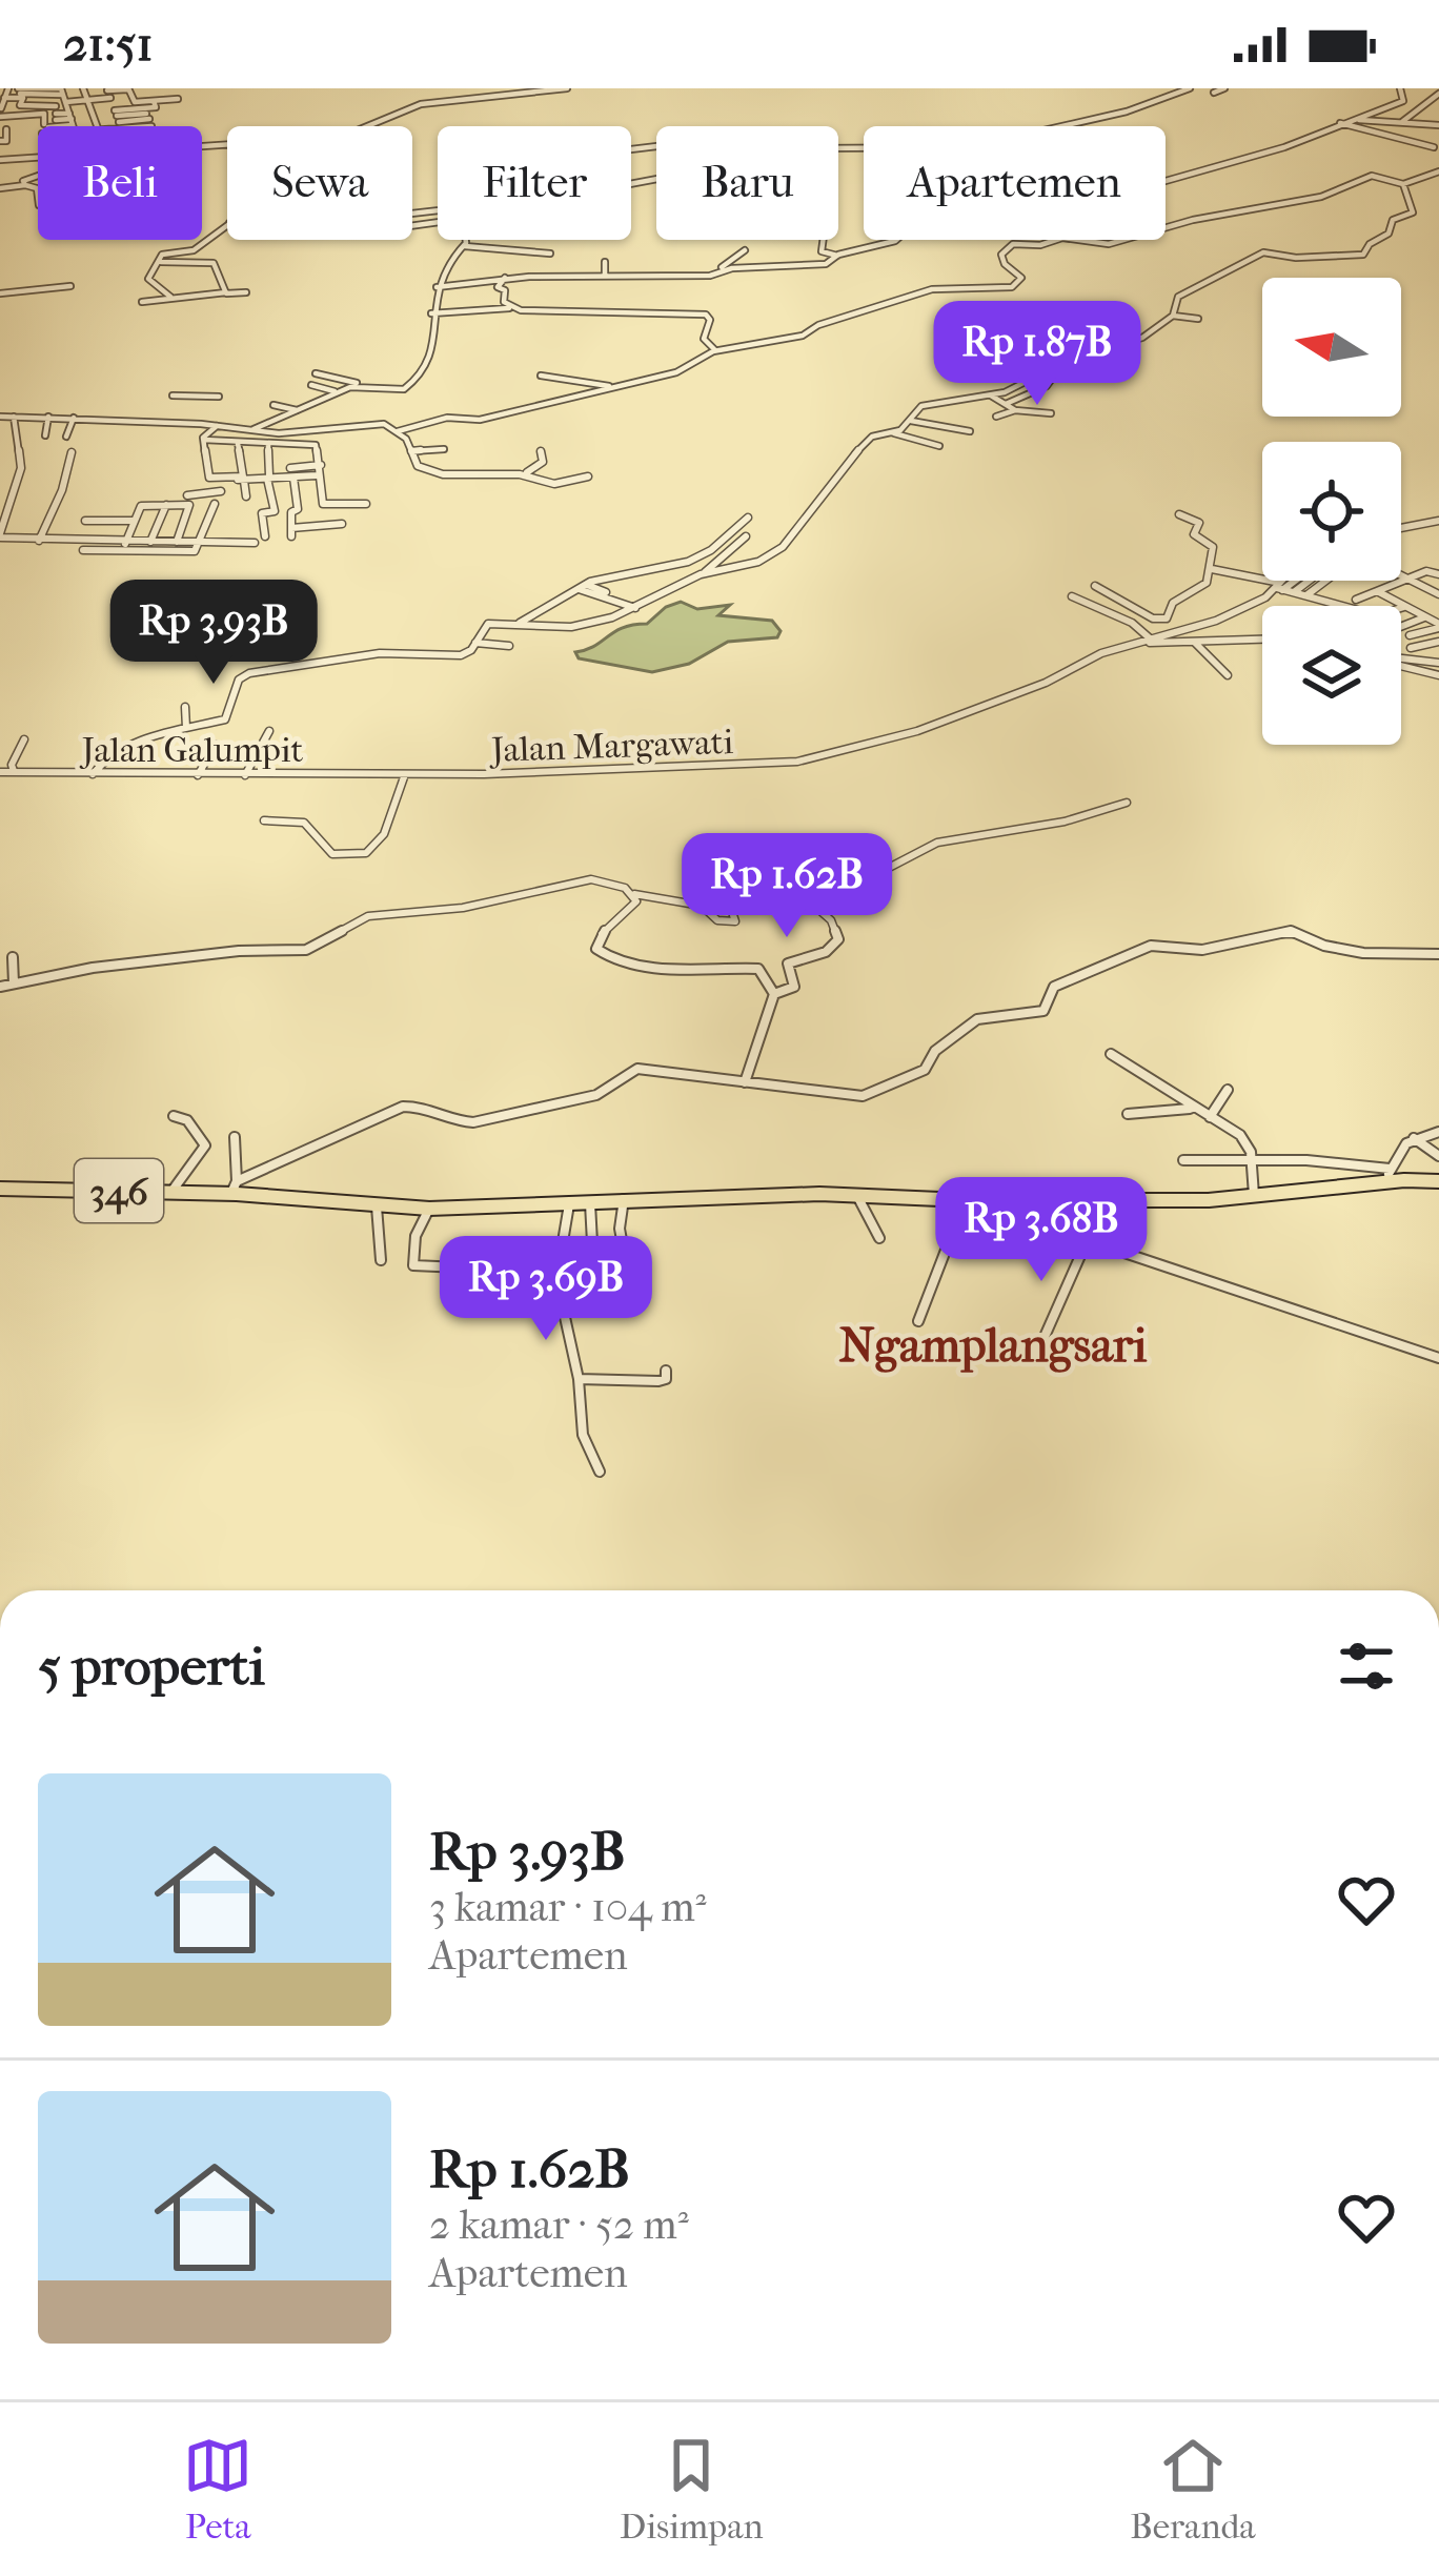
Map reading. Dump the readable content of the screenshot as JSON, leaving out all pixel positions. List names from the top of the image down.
{
  "streets": {
    "main road": ["346"],
    "street": ["Jalan Margawati", "Jalan Galumpit"]
  },
  "crossings": [
    ["Jalan Margawati", "Jalan Galumpit"]
  ],
  "districts": ["Ngamplangsari"],
  "north": "left",
  "page": {
    "status": "21:51",
    "chip": [
      "Beli",
      "Sewa",
      "Filter",
      "Baru",
      "Apartemen"
    ],
    "price": [
      "Rp 1.87B",
      "Rp 3.93B",
      "Rp 1.62B",
      "Rp 3.68B",
      "Rp 3.69B"
    ],
    "heading": "5 properti",
    "list": [
      {
        "name": "Rp 3.93B",
        "note": "3 kamar · 104 m² · Apartemen"
      },
      {
        "name": "Rp 1.62B",
        "note": "2 kamar · 52 m² · Apartemen"
      }
    ],
    "tabs": ["Peta", "Disimpan", "Beranda"]
  }
}
